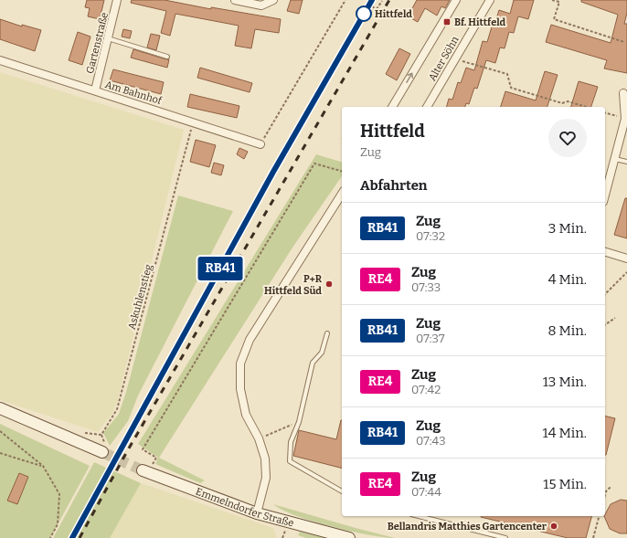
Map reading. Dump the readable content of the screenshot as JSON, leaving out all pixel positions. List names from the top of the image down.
{
  "streets": {
    "street": [
      "Gartenstraße",
      "Alter Söhn",
      "Am Bahnhof",
      "Emmelndorfer Straße"
    ],
    "path": ["Askuhlenstieg"]
  },
  "crossings": [
    ["Gartenstraße", "Am Bahnhof"],
    ["Am Bahnhof", "Askuhlenstieg"]
  ],
  "places": {
    "other": ["Hittfeld", "P+R Hittfeld Süd", "Bellandris Matthies Gartencenter"],
    "transit": ["Bf. Hittfeld"]
  },
  "page": {
    "on_map": "RB41",
    "heading": [
      ["Hittfeld", "Zug"],
      "Abfahrten"
    ],
    "list": [
      {
        "mark": "RB41",
        "name": "Zug",
        "note": "07:32",
        "value": "3 Min."
      },
      {
        "mark": "RE4",
        "name": "Zug",
        "note": "07:33",
        "value": "4 Min."
      },
      {
        "mark": "RB41",
        "name": "Zug",
        "note": "07:37",
        "value": "8 Min."
      },
      {
        "mark": "RE4",
        "name": "Zug",
        "note": "07:42",
        "value": "13 Min."
      },
      {
        "mark": "RB41",
        "name": "Zug",
        "note": "07:43",
        "value": "14 Min."
      },
      {
        "mark": "RE4",
        "name": "Zug",
        "note": "07:44",
        "value": "15 Min."
      }
    ]
  }
}
